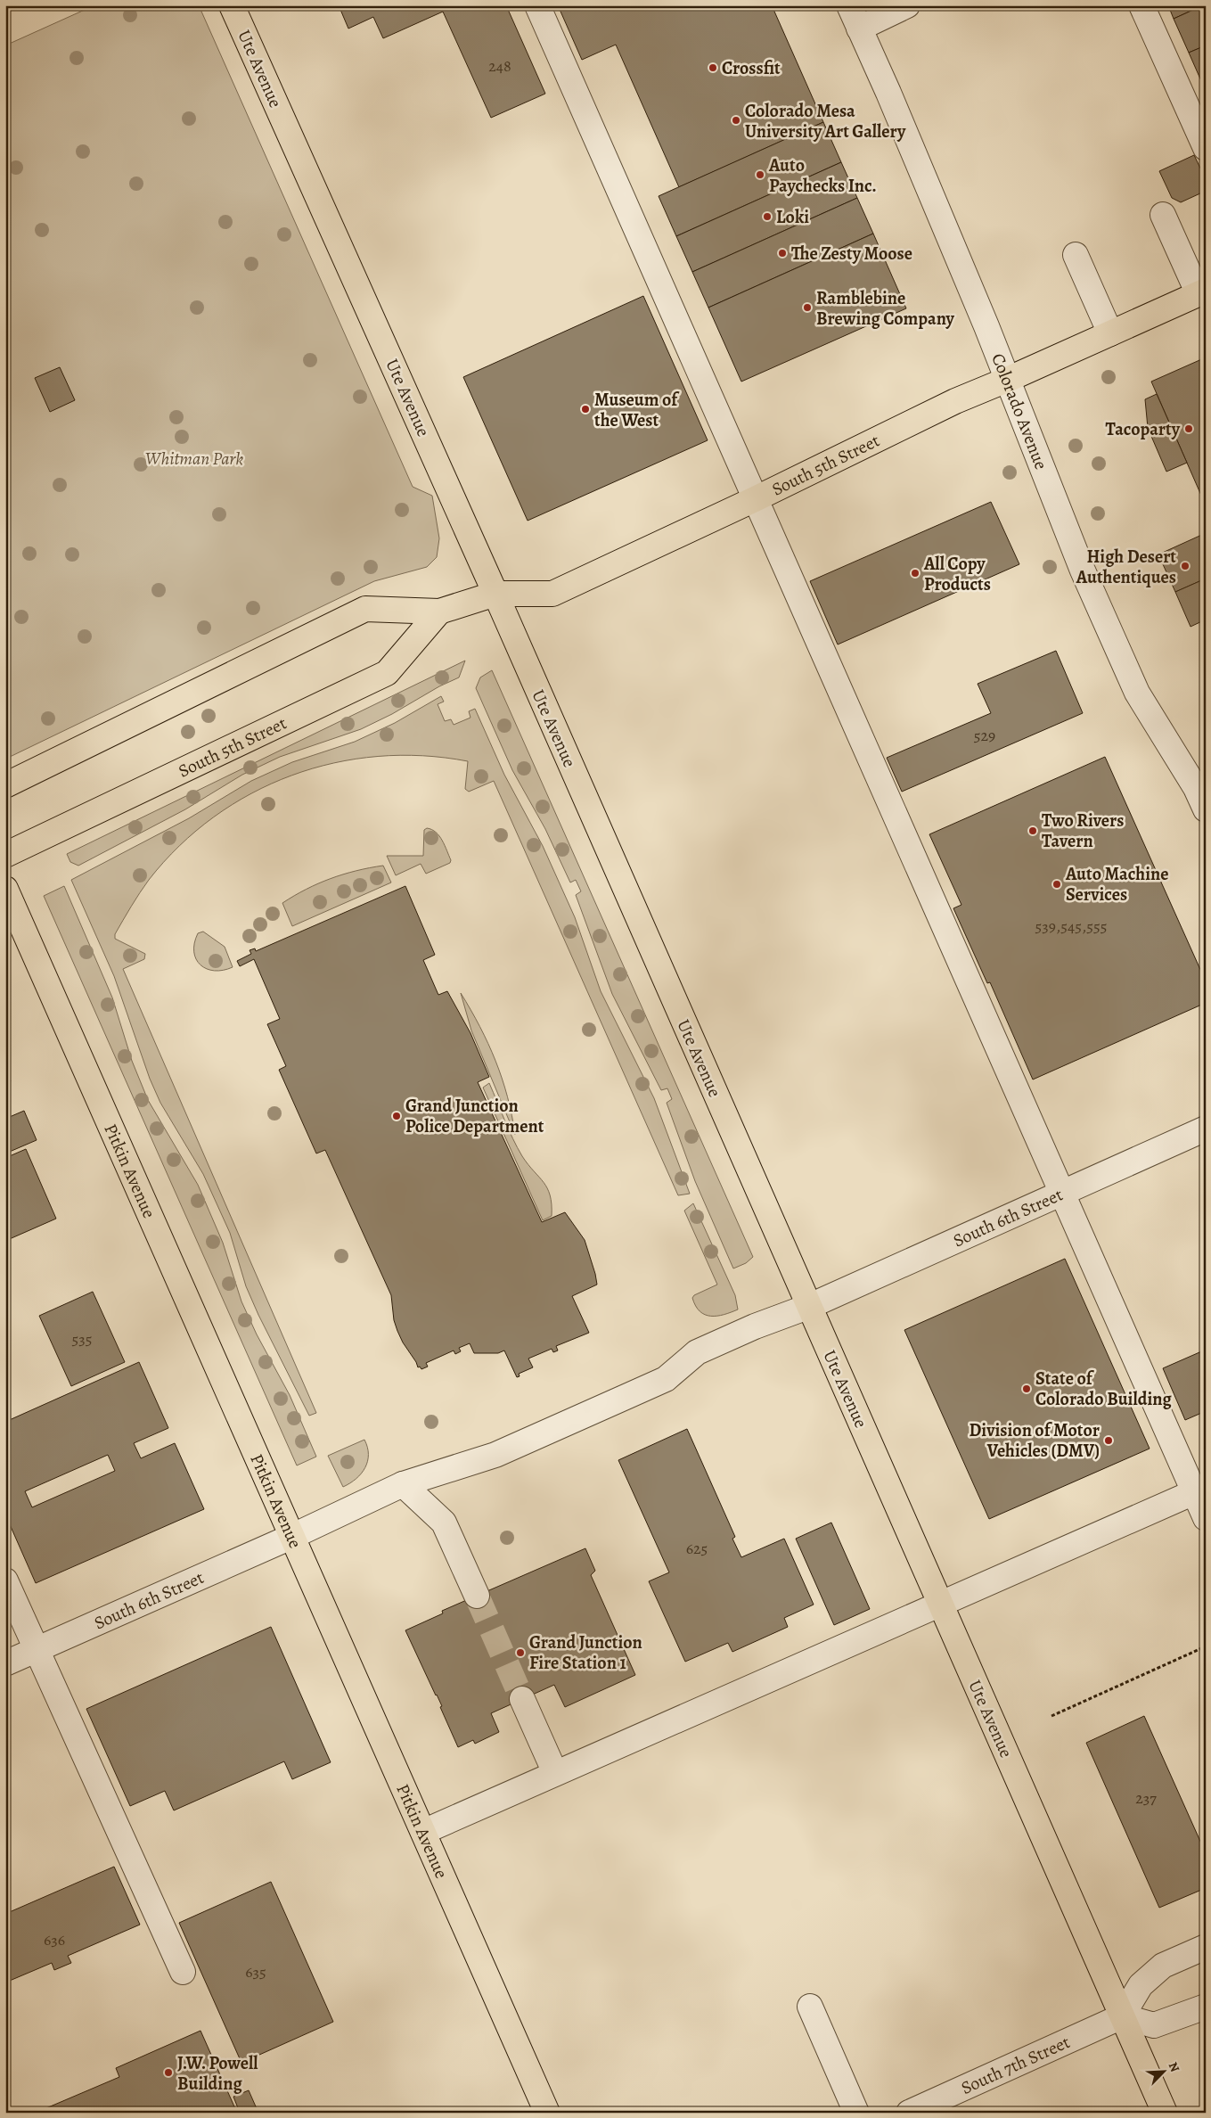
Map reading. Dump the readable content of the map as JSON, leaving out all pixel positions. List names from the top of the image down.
{
  "streets": {
    "main road": ["Ute Avenue", "South 5th Street", "Pitkin Avenue"],
    "street": ["Colorado Avenue", "South 6th Street", "South 7th Street"]
  },
  "crossings": [
    ["Ute Avenue", "South 5th Street"],
    ["Ute Avenue", "South 6th Street"],
    ["Ute Avenue", "South 7th Street"],
    ["Colorado Avenue", "South 5th Street"],
    ["Pitkin Avenue", "South 6th Street"]
  ],
  "parks": ["Whitman Park"],
  "places": [
    "Crossfit",
    "Colorado Mesa University Art Gallery",
    "Auto Paychecks Inc.",
    "Loki",
    "The Zesty Moose",
    "Ramblebine Brewing Company",
    "Museum of the West",
    "Tacoparty",
    "High Desert Authentiques",
    "All Copy Products",
    "Two Rivers Tavern",
    "Auto Machine Services",
    "Grand Junction Police Department",
    "State of Colorado Building",
    "Division of Motor Vehicles (DMV)",
    "Grand Junction Fire Station 1",
    "J.W. Powell Building"
  ],
  "house_numbers": [
    "248",
    "529",
    "539,545,555",
    "535",
    "625",
    "237",
    "636",
    "635"
  ],
  "north": "top right"
}
